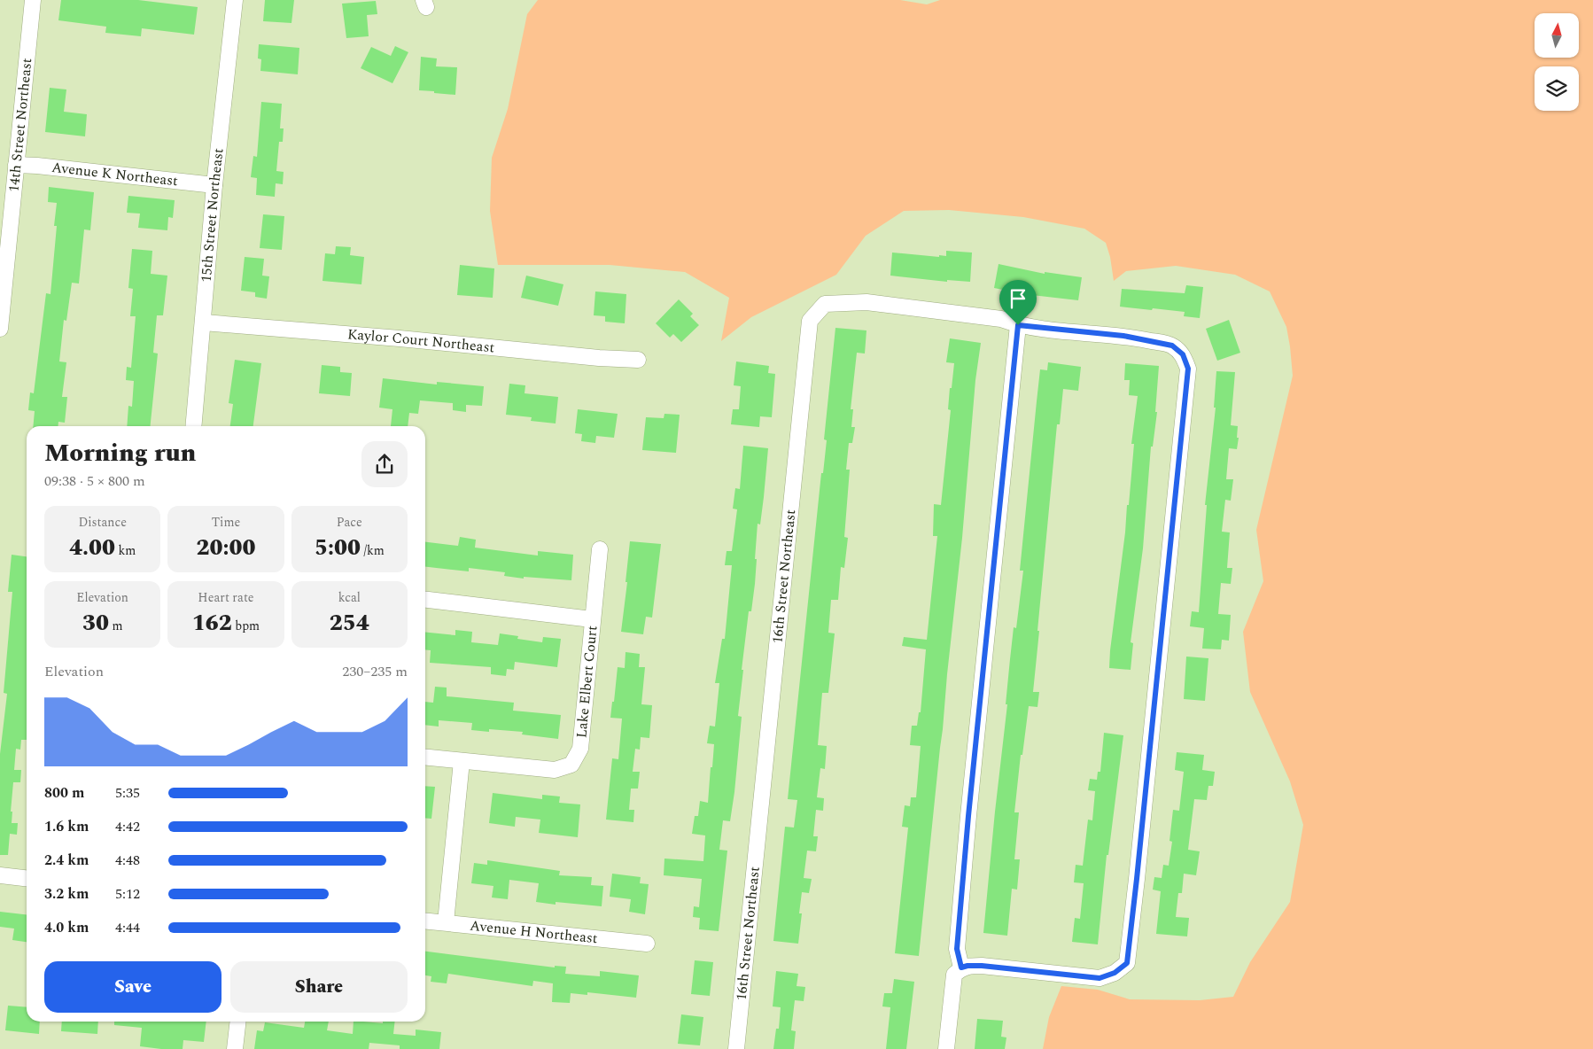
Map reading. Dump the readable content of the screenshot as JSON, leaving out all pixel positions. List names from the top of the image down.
{
  "streets": {
    "street": [
      "14th Street Northeast",
      "Avenue K Northeast",
      "15th Street Northeast",
      "Kaylor Court Northeast",
      "16th Street Northeast",
      "Lake Elbert Court",
      "Avenue H Northeast"
    ]
  },
  "crossings": [
    ["14th Street Northeast", "Avenue K Northeast"],
    ["Avenue K Northeast", "15th Street Northeast"],
    ["15th Street Northeast", "Kaylor Court Northeast"]
  ],
  "north": "top",
  "page": {
    "heading": ["Morning run", "09:38 · 5 × 800 m"],
    "stats": [
      ["Distance", "4.00 km"],
      ["Time", "20:00"],
      ["Pace", "5:00 /km"],
      ["Elevation", "30 m"],
      ["Heart rate", "162 bpm"],
      ["kcal", "254"]
    ],
    "chart": ["Elevation", "230–235 m"],
    "list": [
      {
        "name": "800 m",
        "note": "5:35"
      },
      {
        "name": "1.6 km",
        "note": "4:42"
      },
      {
        "name": "2.4 km",
        "note": "4:48"
      },
      {
        "name": "3.2 km",
        "note": "5:12"
      },
      {
        "name": "4.0 km",
        "note": "4:44"
      }
    ],
    "buttons": ["Save", "Share"]
  }
}
